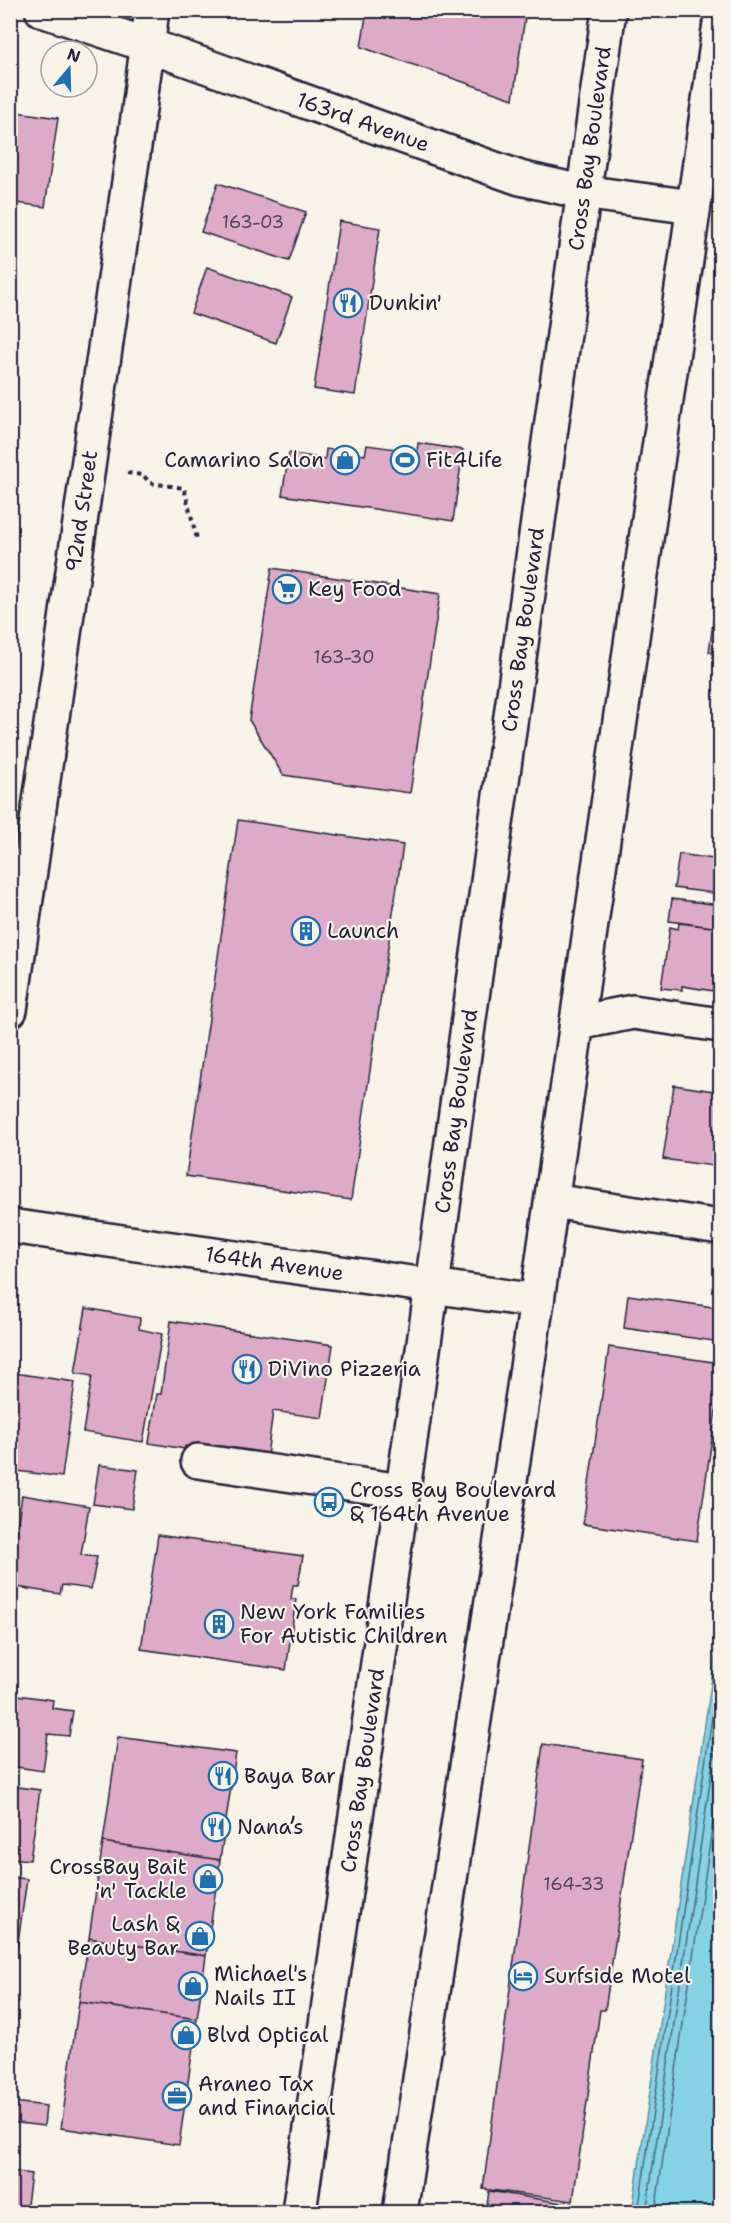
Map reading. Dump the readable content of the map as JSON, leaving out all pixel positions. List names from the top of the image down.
{
  "streets": {
    "main road": [
      "163rd Avenue",
      "Cross Bay Boulevard",
      "92nd Street",
      "164th Avenue"
    ]
  },
  "crossings": [
    ["163rd Avenue", "Cross Bay Boulevard"],
    ["163rd Avenue", "92nd Street"],
    ["Cross Bay Boulevard", "164th Avenue"]
  ],
  "places": {
    "restaurant": [
      "Dunkin'",
      "DiVino Pizzeria",
      "Baya Bar",
      "Nana’s"
    ],
    "shop": [
      "Camarino Salon",
      "CrossBay Bait 'n' Tackle",
      "Lash & Beauty Bar",
      "Michael's Nails II",
      "Blvd Optical"
    ],
    "sports": ["Fit4Life"],
    "supermarket": ["Key Food"],
    "building": ["Launch", "New York Families For Autistic Children"],
    "bus stop": ["Cross Bay Boulevard & 164th Avenue"],
    "hotel": ["Surfside Motel"],
    "office": ["Araneo Tax and Financial"]
  },
  "house_numbers": ["163-03", "163-30", "164-33"],
  "north": "top"
}
